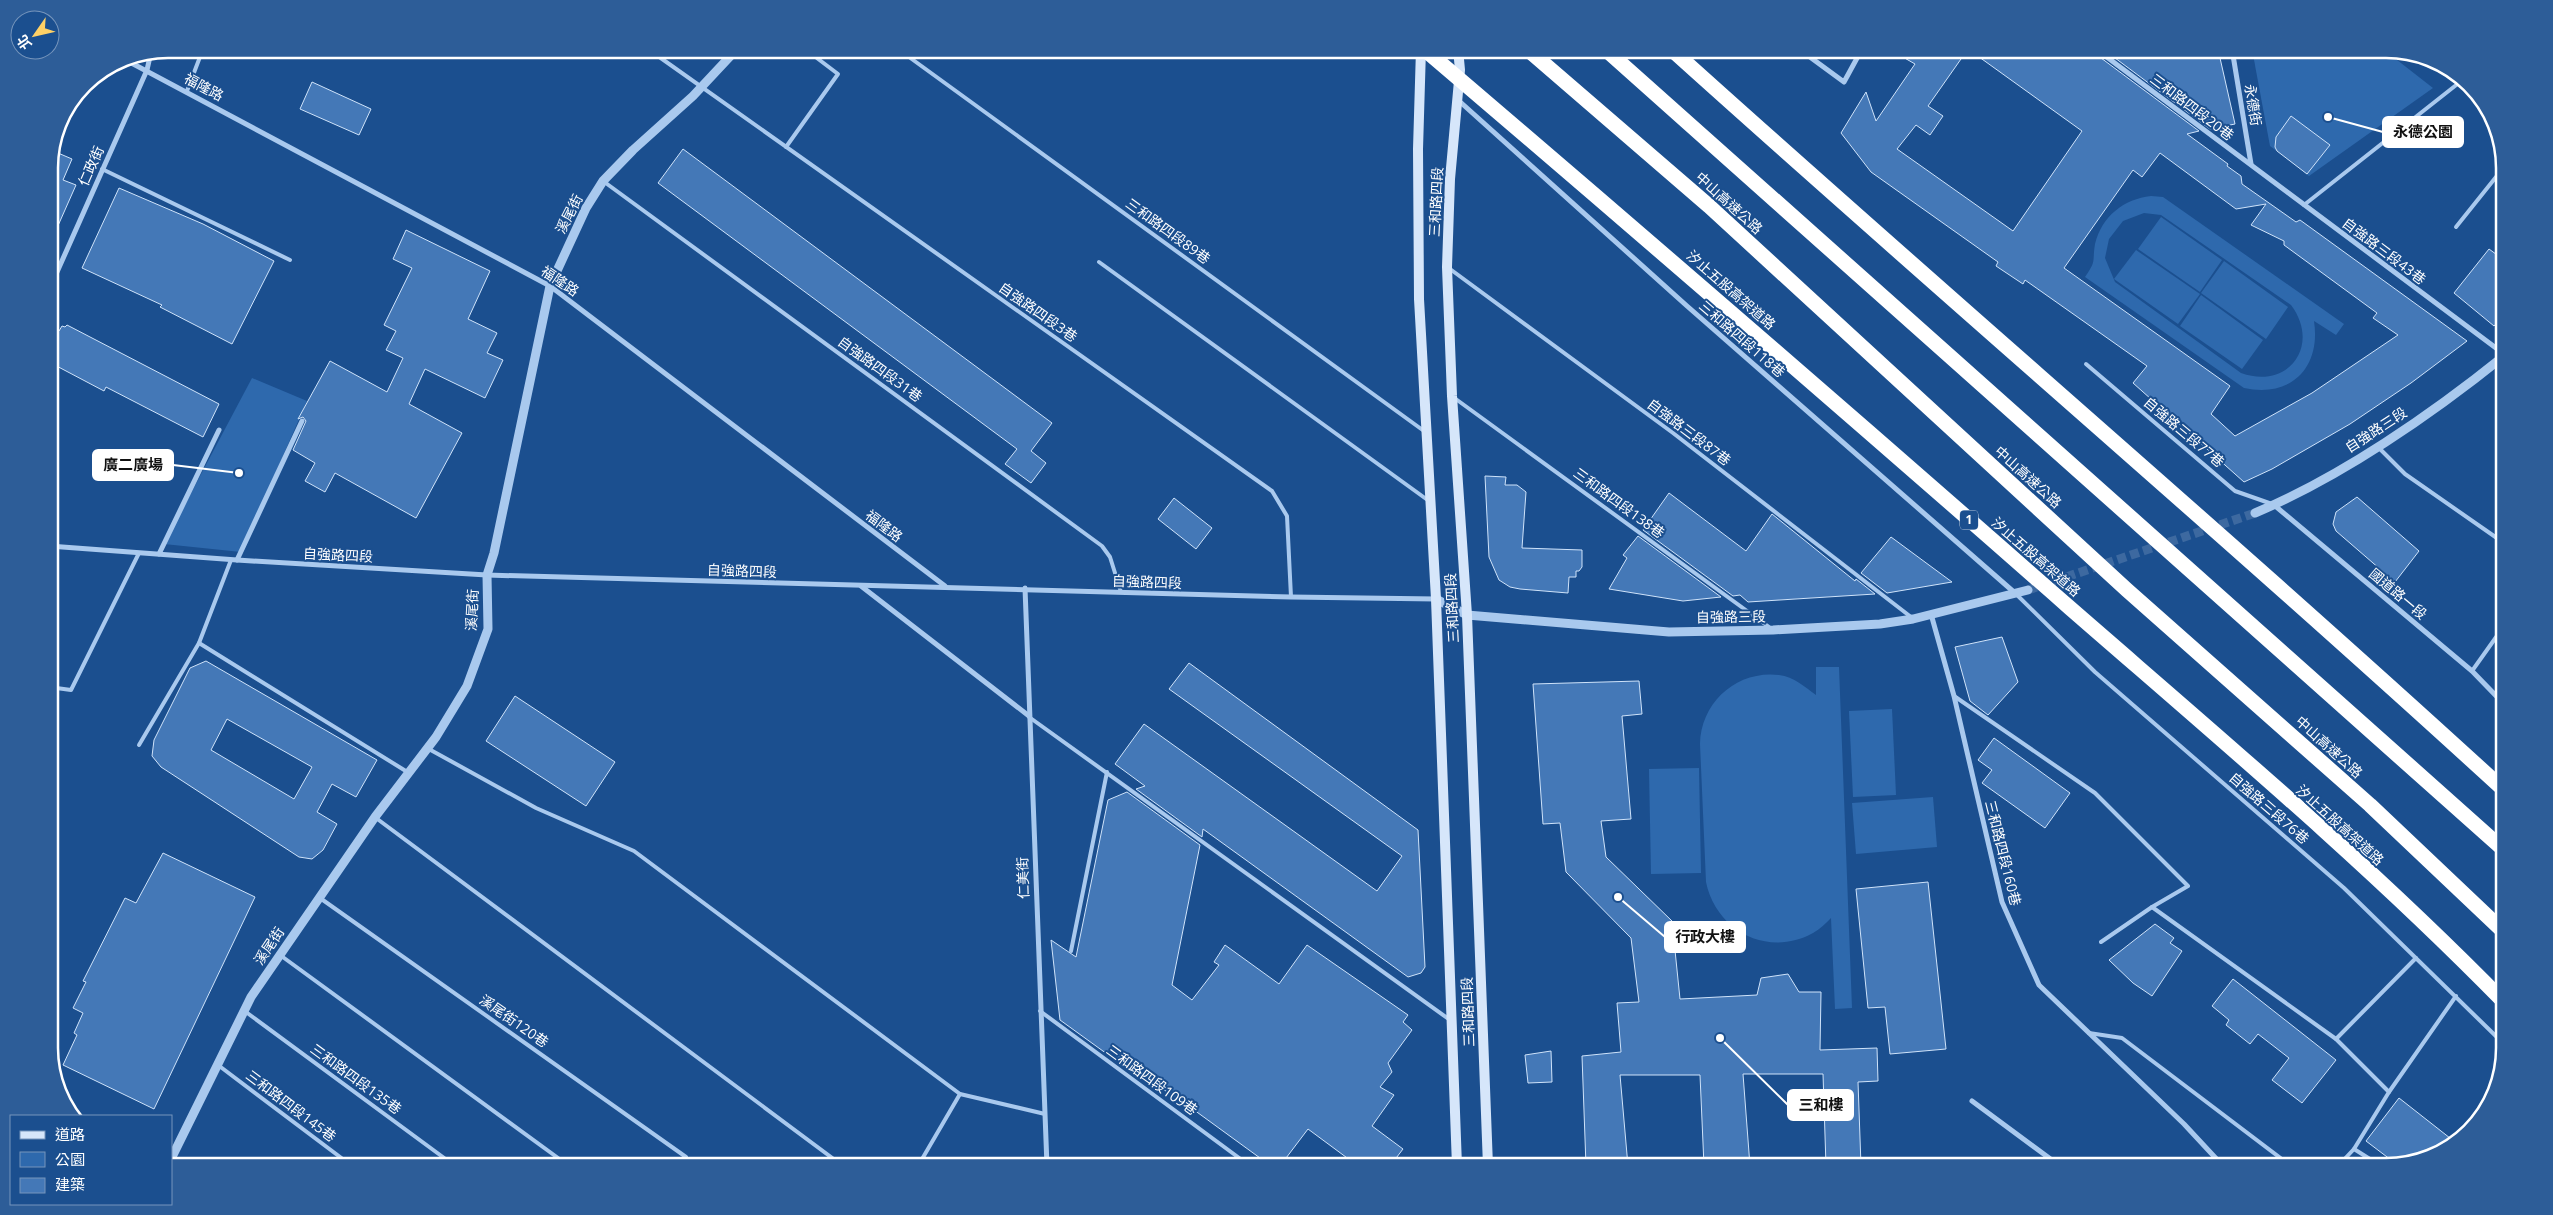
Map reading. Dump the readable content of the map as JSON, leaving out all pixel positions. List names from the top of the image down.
{
  "streets": {
    "highway": ["中山高速公路", "汐止五股高架道路", "1"],
    "main road": ["三和路四段"],
    "street": [
      "福隆路",
      "永德街",
      "三和路四段20巷",
      "仁政街",
      "溪尾街",
      "自強路三段43巷",
      "三和路四段118巷",
      "自強路三段",
      "自強路四段",
      "國道路一段",
      "三和路四段160巷",
      "仁美街"
    ],
    "lane": [
      "三和路四段89巷",
      "自強路四段3巷",
      "自強路四段31巷",
      "自強路三段87巷",
      "自強路三段77巷",
      "三和路四段138巷",
      "自強路三段76巷",
      "溪尾街120巷",
      "三和路四段135巷",
      "三和路四段109巷",
      "三和路四段145巷"
    ]
  },
  "crossings": [
    ["福隆路", "仁政街"],
    ["福隆路", "溪尾街"],
    ["福隆路", "自強路四段"],
    ["永德街", "三和路四段20巷"],
    ["永德街", "自強路三段43巷"],
    ["三和路四段20巷", "自強路三段43巷"],
    ["三和路四段", "三和路四段89巷"],
    ["三和路四段", "三和路四段118巷"],
    ["三和路四段", "自強路三段"],
    ["三和路四段", "自強路三段87巷"],
    ["三和路四段", "三和路四段138巷"],
    ["三和路四段", "自強路四段"],
    ["溪尾街", "自強路四段3巷"],
    ["溪尾街", "自強路四段31巷"],
    ["溪尾街", "自強路四段"],
    ["溪尾街", "溪尾街120巷"],
    ["溪尾街", "三和路四段135巷"],
    ["溪尾街", "三和路四段145巷"],
    ["自強路四段3巷", "自強路四段"],
    ["三和路四段118巷", "自強路三段"],
    ["三和路四段118巷", "自強路三段76巷"],
    ["自強路四段31巷", "自強路四段"],
    ["自強路三段", "自強路三段87巷"],
    ["自強路三段", "自強路三段77巷"],
    ["自強路三段", "三和路四段138巷"],
    ["自強路三段", "自強路四段"],
    ["自強路三段", "國道路一段"],
    ["自強路三段", "自強路三段76巷"],
    ["自強路三段", "三和路四段160巷"],
    ["自強路三段77巷", "國道路一段"],
    ["自強路四段", "仁美街"],
    ["仁美街", "三和路四段109巷"]
  ],
  "places": [
    "永德公園",
    "廣二廣場",
    "行政大樓",
    "三和樓"
  ],
  "legend": ["道路", "公園", "建築"],
  "north": "bottom left"
}
